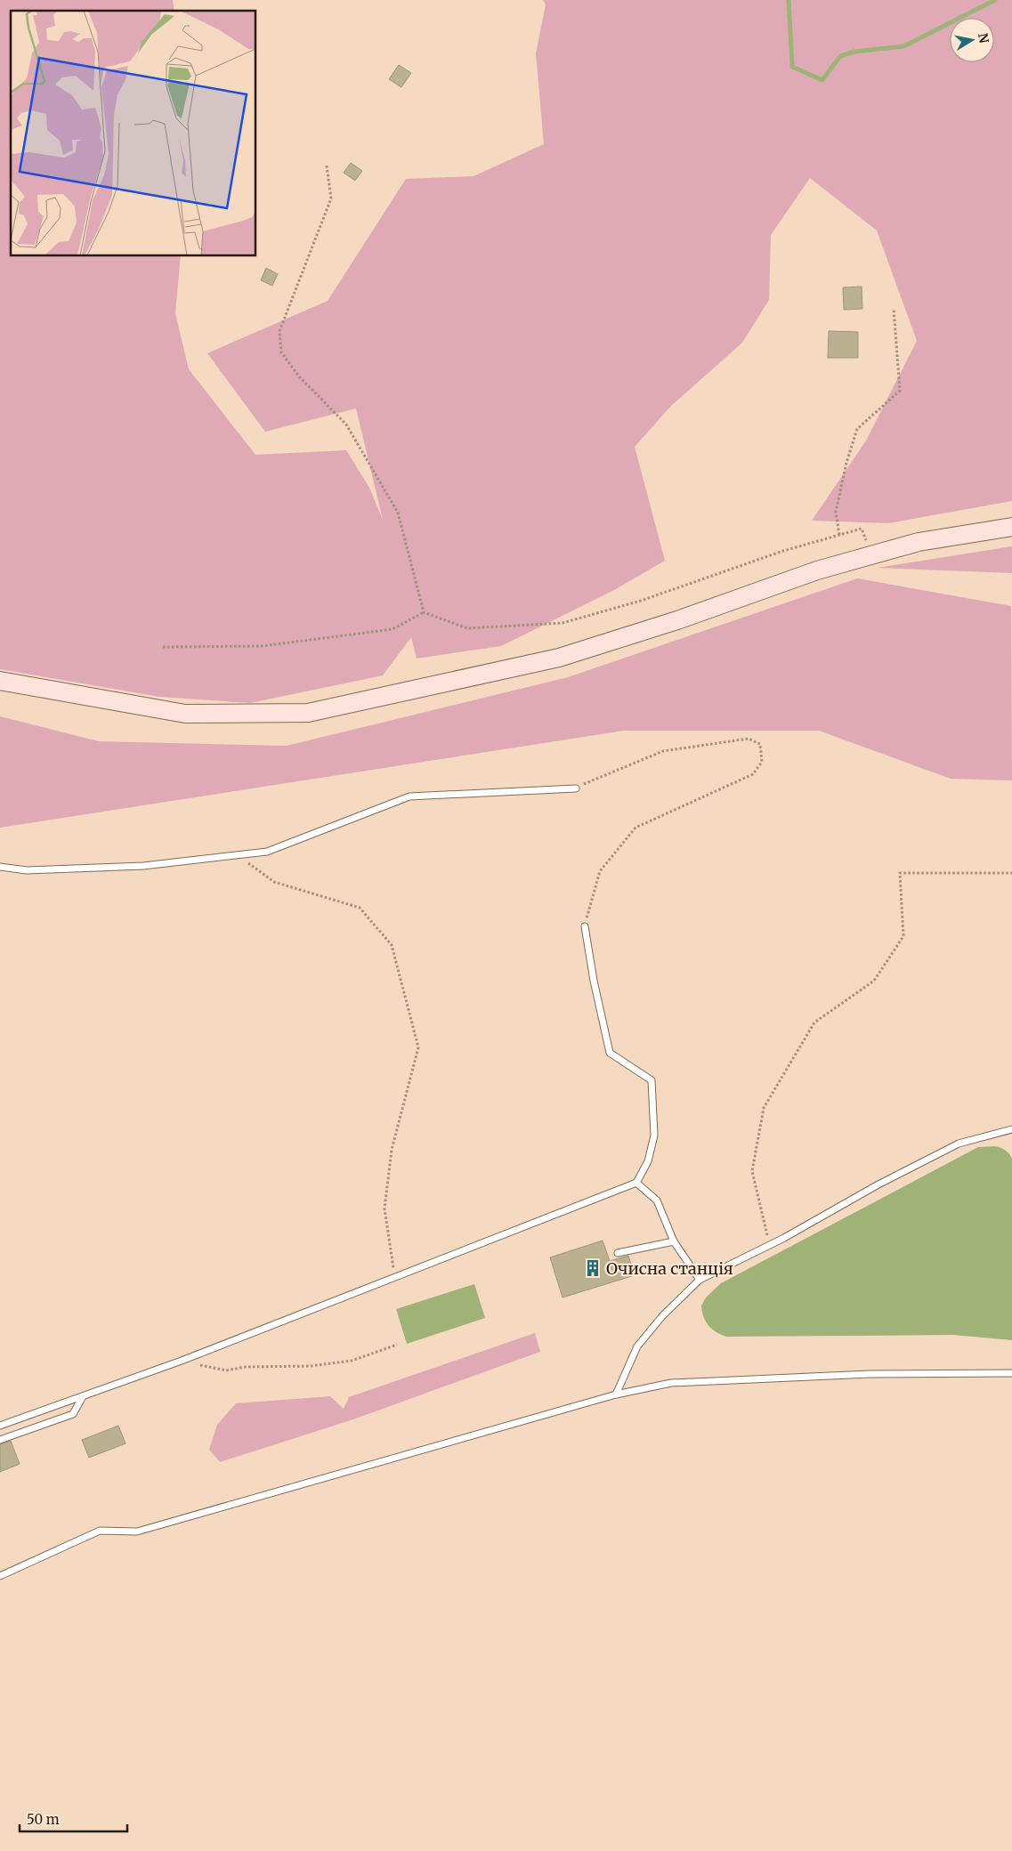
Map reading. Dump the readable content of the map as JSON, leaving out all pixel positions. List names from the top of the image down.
{
  "places": {
    "building": ["Очисна станція"]
  },
  "scale_bar": "50 m",
  "north": "right"
}
